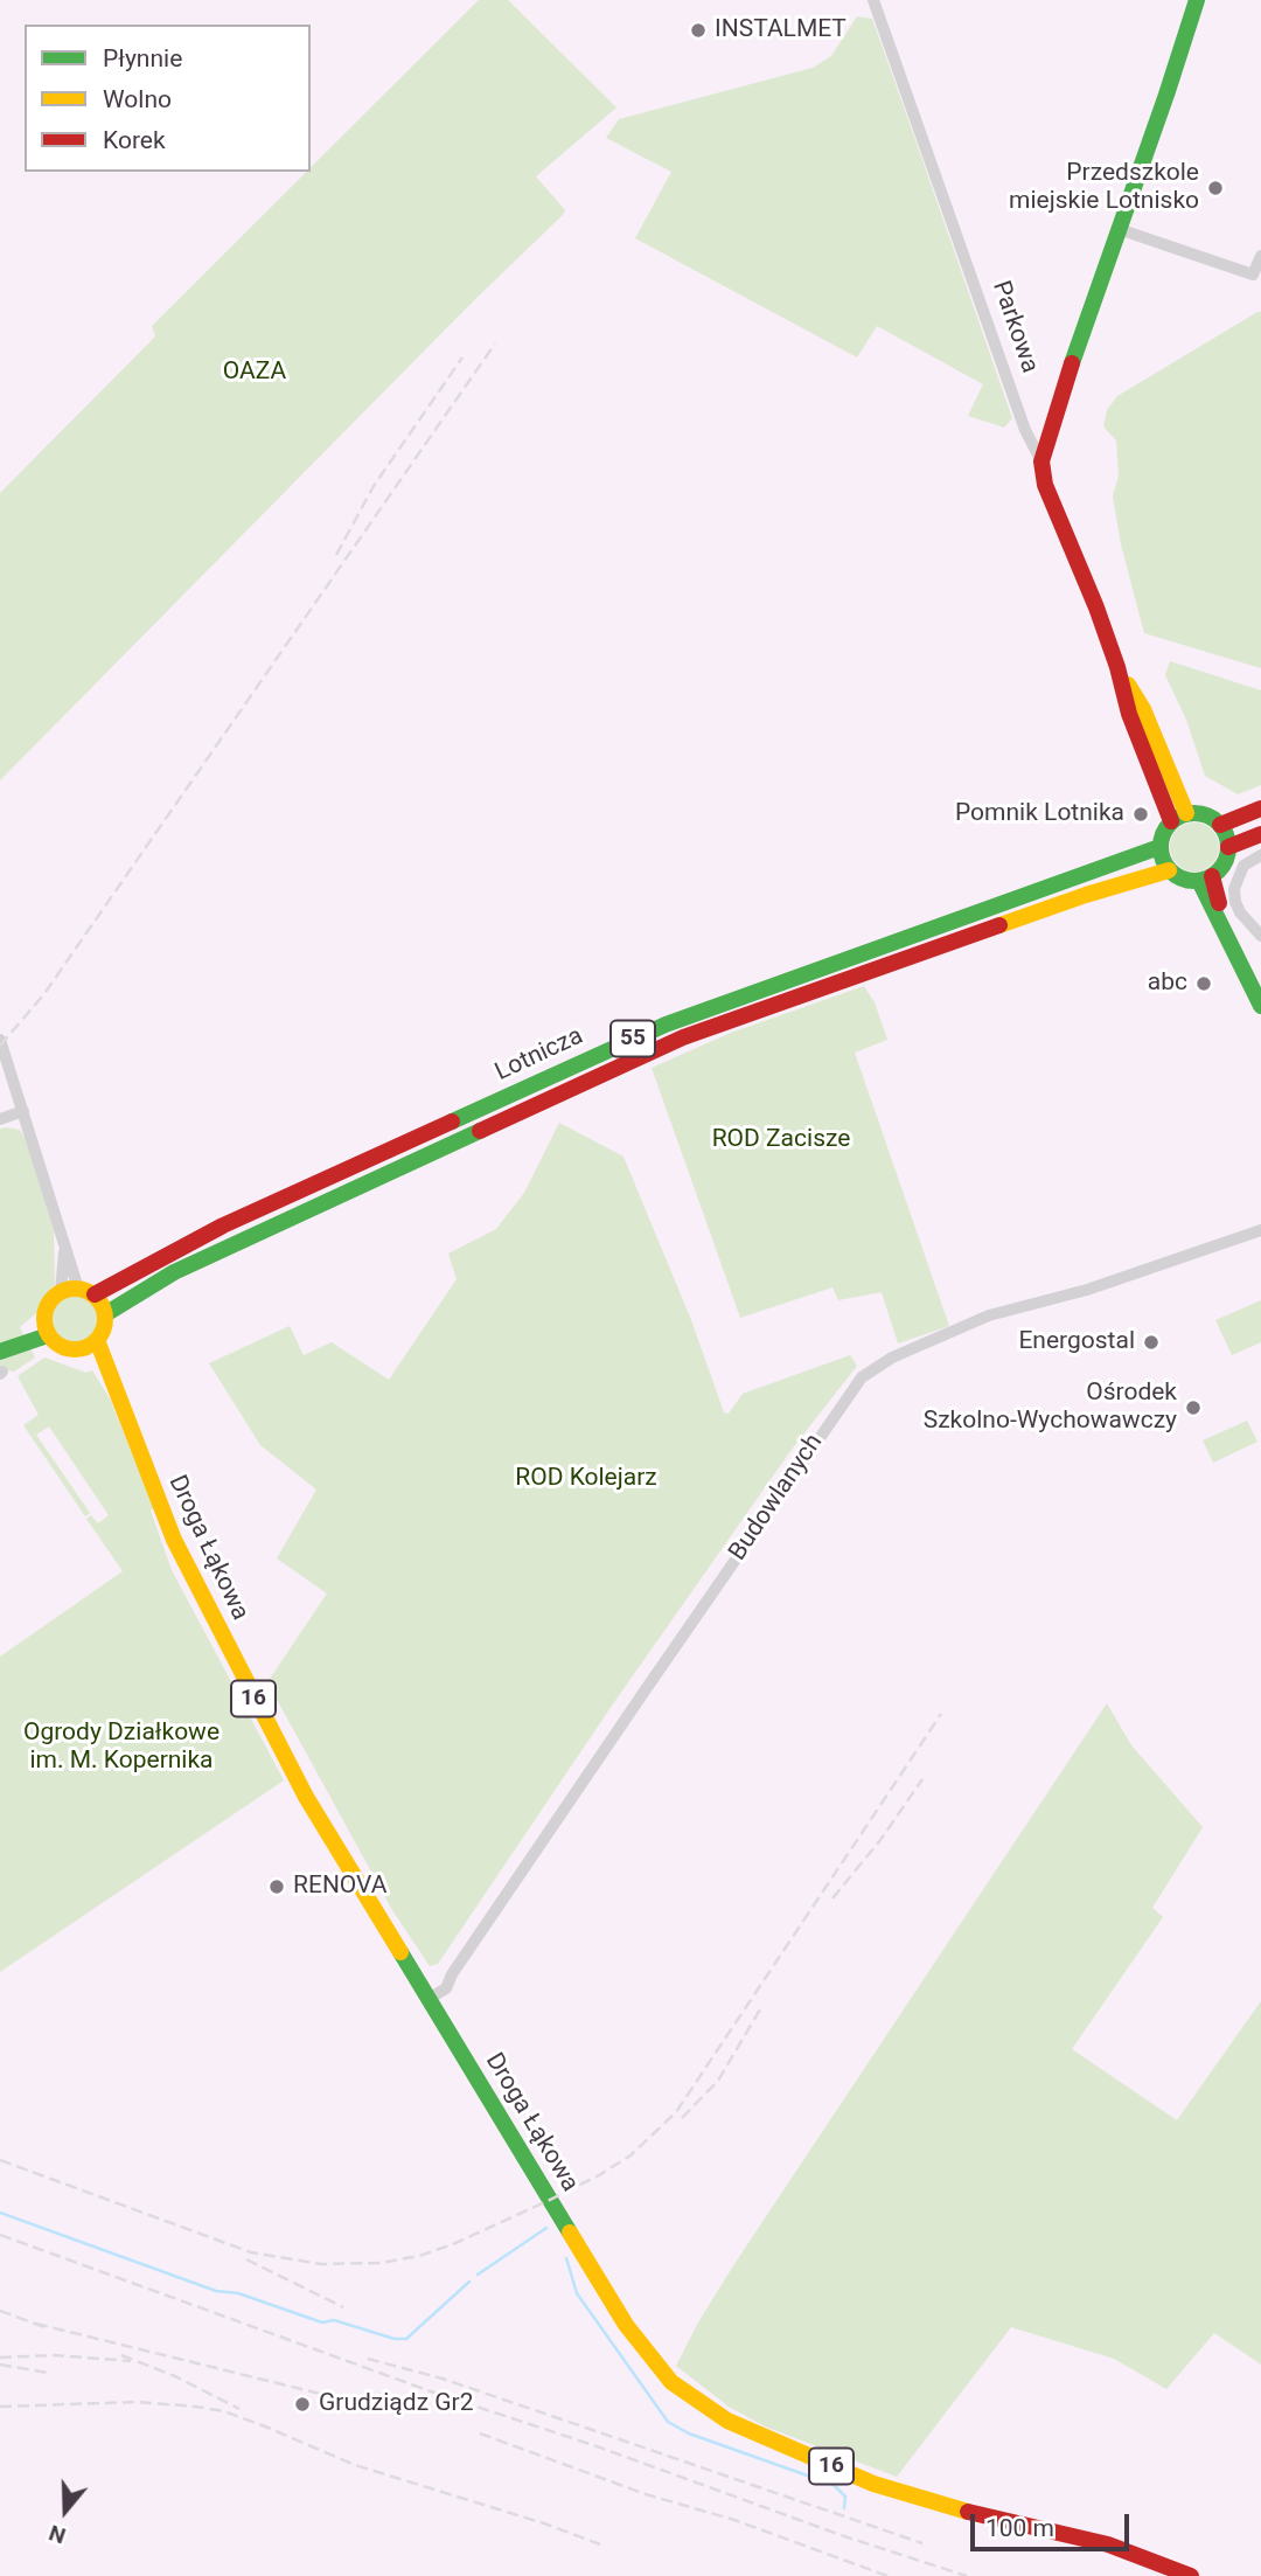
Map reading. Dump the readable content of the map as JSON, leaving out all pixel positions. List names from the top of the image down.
{
  "streets": {
    "main road": [
      "Parkowa",
      "55",
      "Lotnicza",
      "Droga Łąkowa",
      "16"
    ],
    "street": ["Budowlanych"]
  },
  "crossings": [
    ["Parkowa", "Lotnicza"],
    ["Lotnicza", "Droga Łąkowa"],
    ["Lotnicza", "16"],
    ["Budowlanych", "Droga Łąkowa"],
    ["Droga Łąkowa", "16"]
  ],
  "parks": [
    "OAZA",
    "ROD Zacisze",
    "ROD Kolejarz",
    "Ogrody Działkowe im. M. Kopernika"
  ],
  "places": [
    "INSTALMET",
    "Przedszkole miejskie Lotnisko",
    "Pomnik Lotnika",
    "abc",
    "Energostal",
    "Ośrodek Szkolno-Wychowawczy",
    "RENOVA",
    "Grudziądz Gr2"
  ],
  "legend": ["Płynnie", "Wolno", "Korek"],
  "scale_bar": "100 m",
  "north": "bottom"
}
